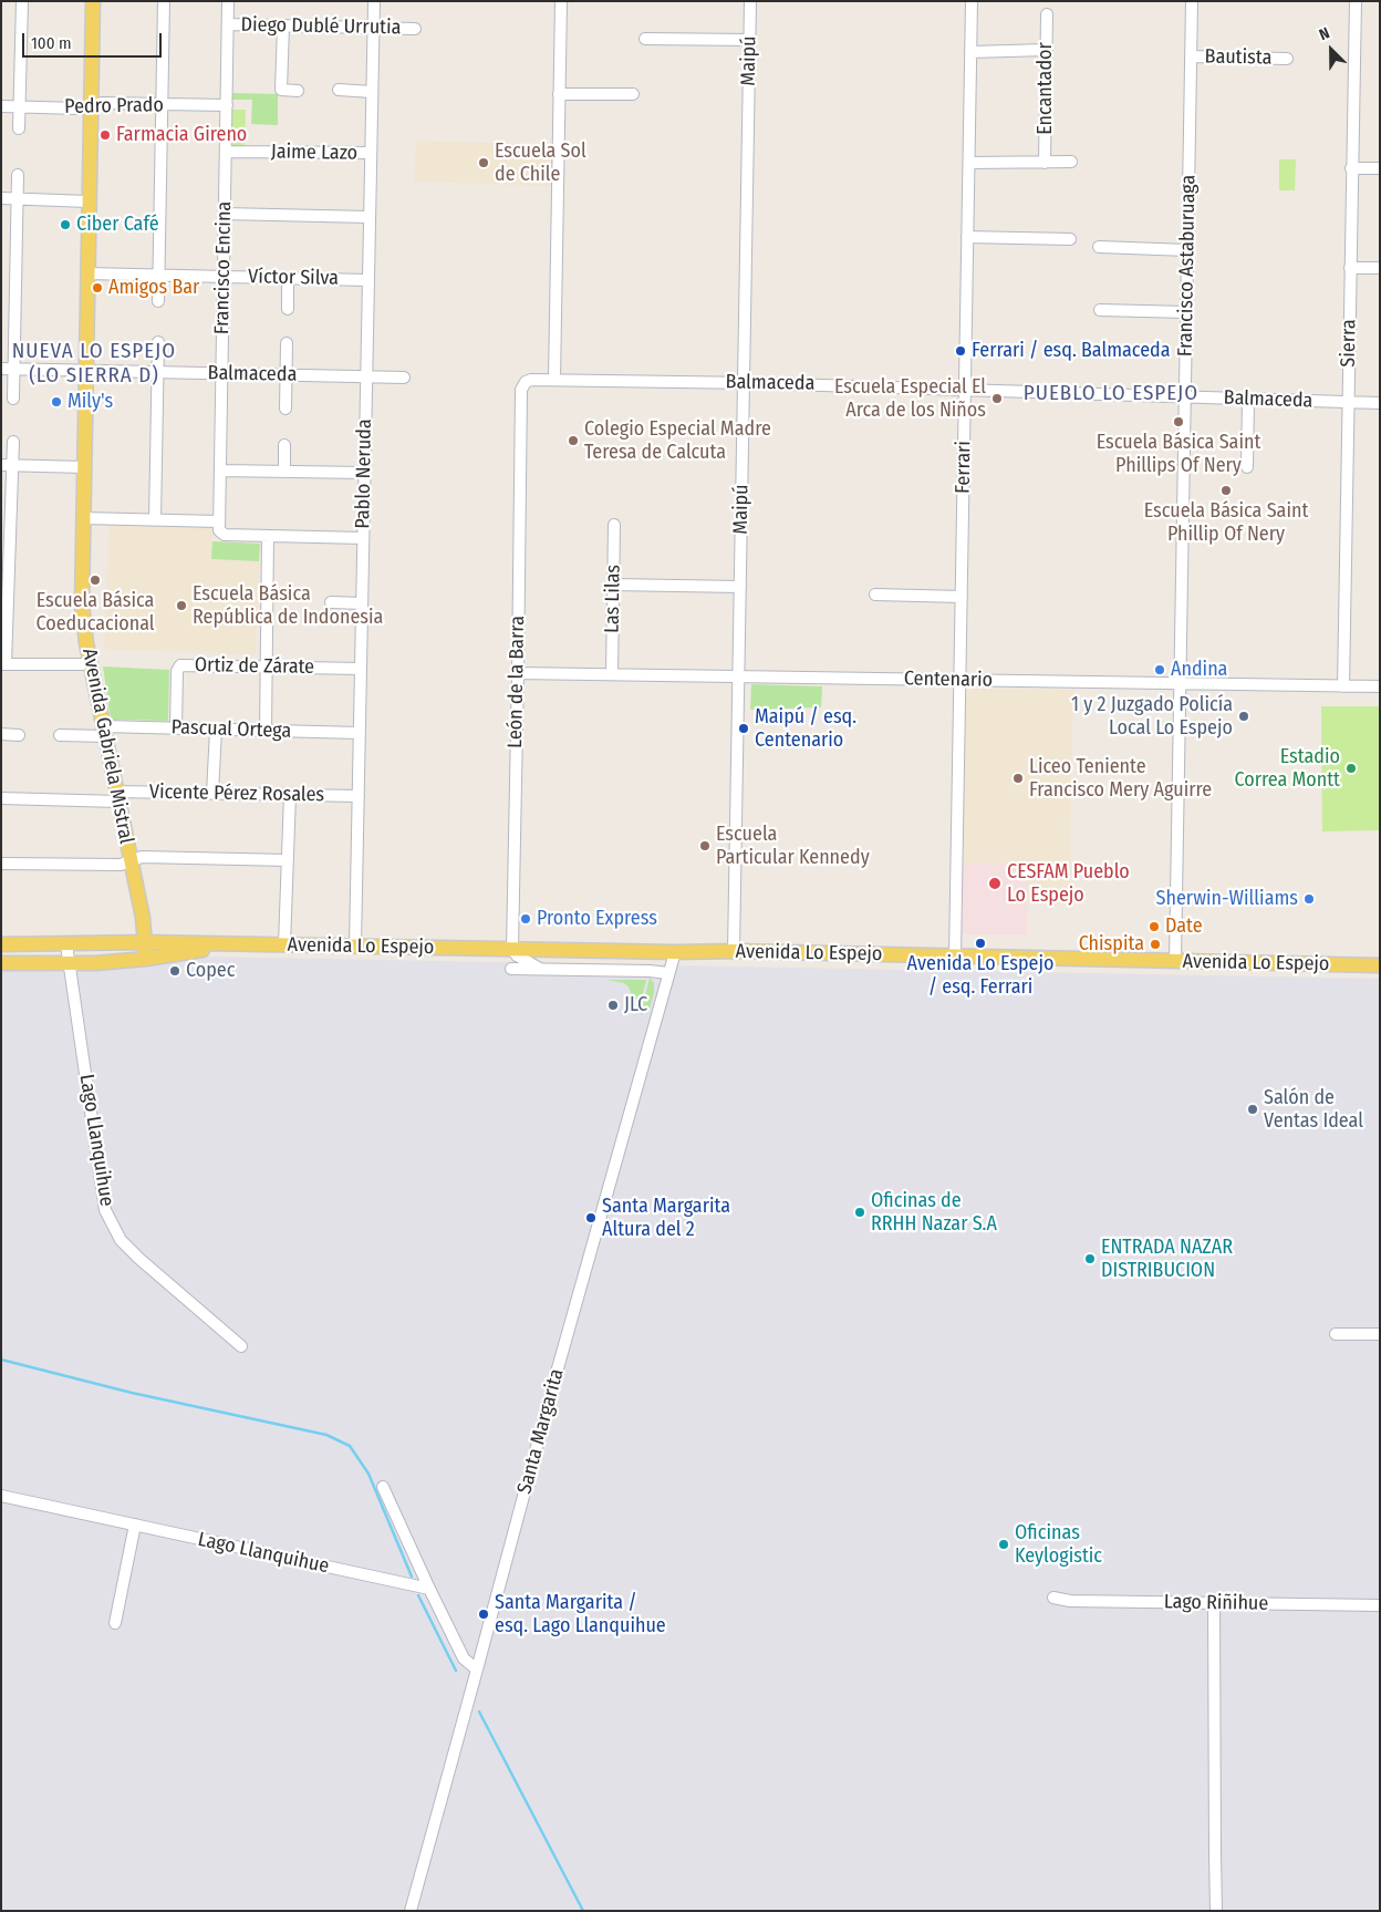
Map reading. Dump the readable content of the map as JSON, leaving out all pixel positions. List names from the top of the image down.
{
  "streets": {
    "main road": ["Avenida Gabriela Mistral", "Avenida Lo Espejo"],
    "street": [
      "Diego Dublé Urrutia",
      "Bautista",
      "Maipú",
      "Encantador",
      "Pedro Prado",
      "Jaime Lazo",
      "Francisco Astaburuaga",
      "Francisco Encina",
      "Víctor Silva",
      "Sierra",
      "Balmaceda",
      "Ferrari",
      "Pablo Neruda",
      "Las Lilas",
      "Ortiz de Zárate",
      "Centenario",
      "León de la Barra",
      "Pascual Ortega",
      "Vicente Pérez Rosales",
      "Lago Llanquihue",
      "Santa Margarita",
      "Lago Riñihue"
    ]
  },
  "crossings": [
    ["Diego Dublé Urrutia", "Francisco Encina"],
    ["Diego Dublé Urrutia", "Pablo Neruda"],
    ["Bautista", "Francisco Astaburuaga"],
    ["Maipú", "Balmaceda"],
    ["Maipú", "Centenario"],
    ["Maipú", "Avenida Lo Espejo"],
    ["Pedro Prado", "Francisco Encina"],
    ["Pedro Prado", "Avenida Gabriela Mistral"],
    ["Jaime Lazo", "Francisco Encina"],
    ["Jaime Lazo", "Pablo Neruda"],
    ["Francisco Astaburuaga", "Balmaceda"],
    ["Francisco Astaburuaga", "Centenario"],
    ["Francisco Astaburuaga", "Avenida Lo Espejo"],
    ["Francisco Encina", "Víctor Silva"],
    ["Francisco Encina", "Balmaceda"],
    ["Víctor Silva", "Pablo Neruda"],
    ["Víctor Silva", "Avenida Gabriela Mistral"],
    ["Sierra", "Balmaceda"],
    ["Sierra", "Centenario"],
    ["Balmaceda", "Ferrari"],
    ["Balmaceda", "Pablo Neruda"],
    ["Balmaceda", "León de la Barra"],
    ["Balmaceda", "Avenida Gabriela Mistral"],
    ["Ferrari", "Centenario"],
    ["Ferrari", "Avenida Lo Espejo"],
    ["Pablo Neruda", "Ortiz de Zárate"],
    ["Pablo Neruda", "Pascual Ortega"],
    ["Pablo Neruda", "Vicente Pérez Rosales"],
    ["Pablo Neruda", "Avenida Lo Espejo"],
    ["Las Lilas", "Centenario"],
    ["Ortiz de Zárate", "Pascual Ortega"],
    ["Centenario", "León de la Barra"],
    ["León de la Barra", "Avenida Lo Espejo"],
    ["Pascual Ortega", "Avenida Gabriela Mistral"],
    ["Avenida Gabriela Mistral", "Vicente Pérez Rosales"],
    ["Avenida Gabriela Mistral", "Avenida Lo Espejo"],
    ["Avenida Lo Espejo", "Lago Llanquihue"],
    ["Avenida Lo Espejo", "Santa Margarita"]
  ],
  "districts": ["NUEVA LO ESPEJO (LO SIERRA D)", "PUEBLO LO ESPEJO"],
  "places": [
    "Farmacia Gireno",
    "Escuela Sol de Chile",
    "Ciber Café",
    "Amigos Bar",
    "Ferrari / esq. Balmaceda",
    "Escuela Especial El Arca de los Niños",
    "Mily's",
    "Escuela Básica Saint Phillips Of Nery",
    "Colegio Especial Madre Teresa de Calcuta",
    "Escuela Básica Saint Phillip Of Nery",
    "Escuela Básica Coeducacional",
    "Escuela Básica República de Indonesia",
    "Andina",
    "1 y 2 Juzgado Policía Local Lo Espejo",
    "Maipú / esq. Centenario",
    "Estadio Correa Montt",
    "Liceo Teniente Francisco Mery Aguirre",
    "Escuela Particular Kennedy",
    "CESFAM Pueblo Lo Espejo",
    "Sherwin-Williams",
    "Pronto Express",
    "Date",
    "Avenida Lo Espejo / esq. Ferrari",
    "Chispita",
    "Copec",
    "JLC",
    "Salón de Ventas Ideal",
    "Oficinas de RRHH Nazar S.A",
    "Santa Margarita Altura del 2",
    "ENTRADA NAZAR DISTRIBUCION",
    "Oficinas Keylogistic",
    "Santa Margarita / esq. Lago Llanquihue"
  ],
  "scale_bar": "100 m",
  "north": "top left"
}
